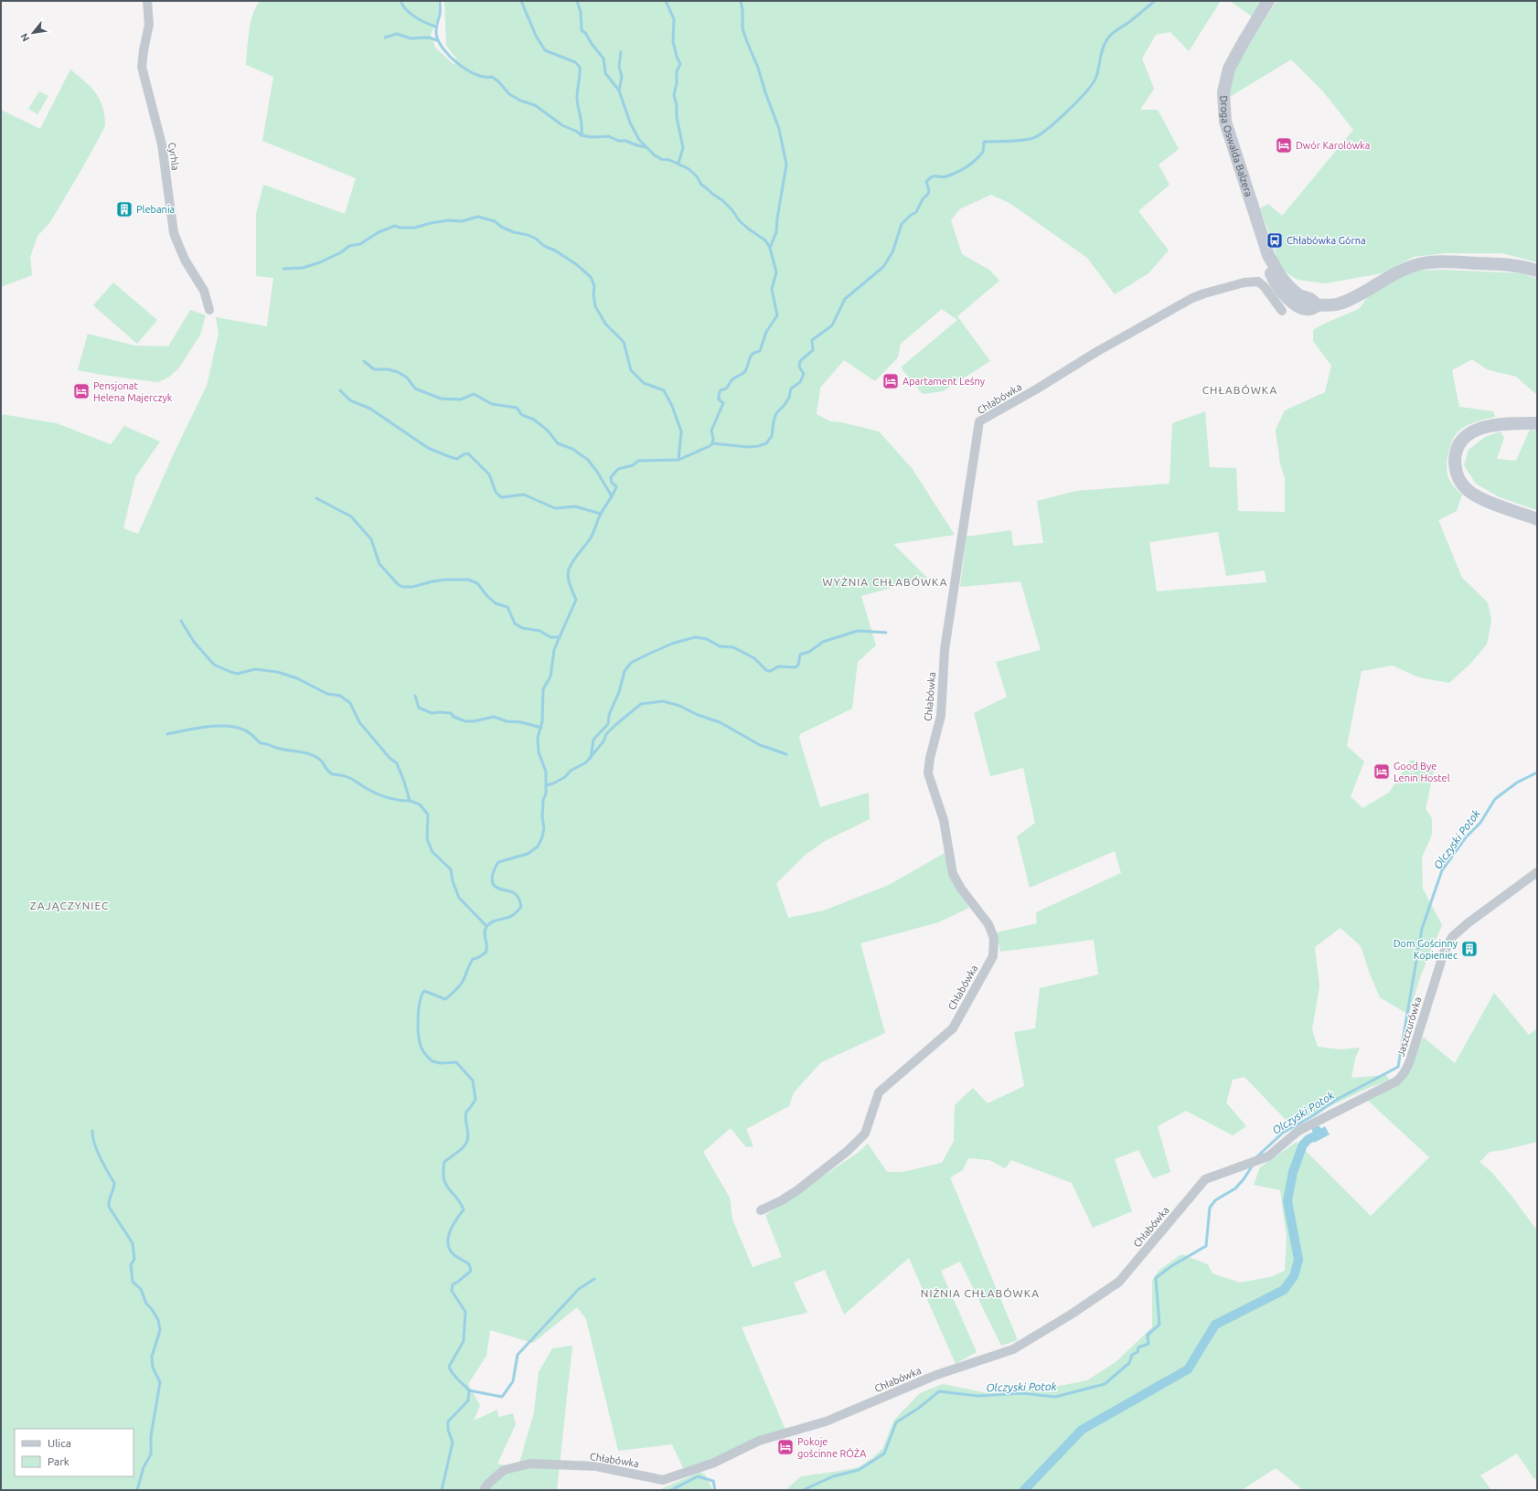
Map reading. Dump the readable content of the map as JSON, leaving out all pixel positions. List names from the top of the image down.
{
  "streets": {
    "street": [
      "Droga Oswalda Balzera",
      "Cyrhla",
      "Chłabówka",
      "Jaszczurówka"
    ]
  },
  "crossings": [
    ["Chłabówka", "Jaszczurówka"]
  ],
  "districts": [
    "CHŁABÓWKA",
    "WYŻNIA CHŁABÓWKA",
    "ZAJĄCZYNIEC",
    "NIŻNIA CHŁABÓWKA"
  ],
  "water": ["Olczyski Potok"],
  "places": {
    "hotel": [
      "Dwór Karolówka",
      "Apartament Leśny",
      "Pensjonat Helena Majerczyk",
      "Good Bye Lenin Hostel",
      "Pokoje gościnne RÓŻA"
    ],
    "building": ["Plebania", "Dom Gościnny Kopieniec"],
    "bus stop": ["Chłabówka Górna"]
  },
  "legend": ["Ulica", "Park"],
  "north": "bottom left"
}
